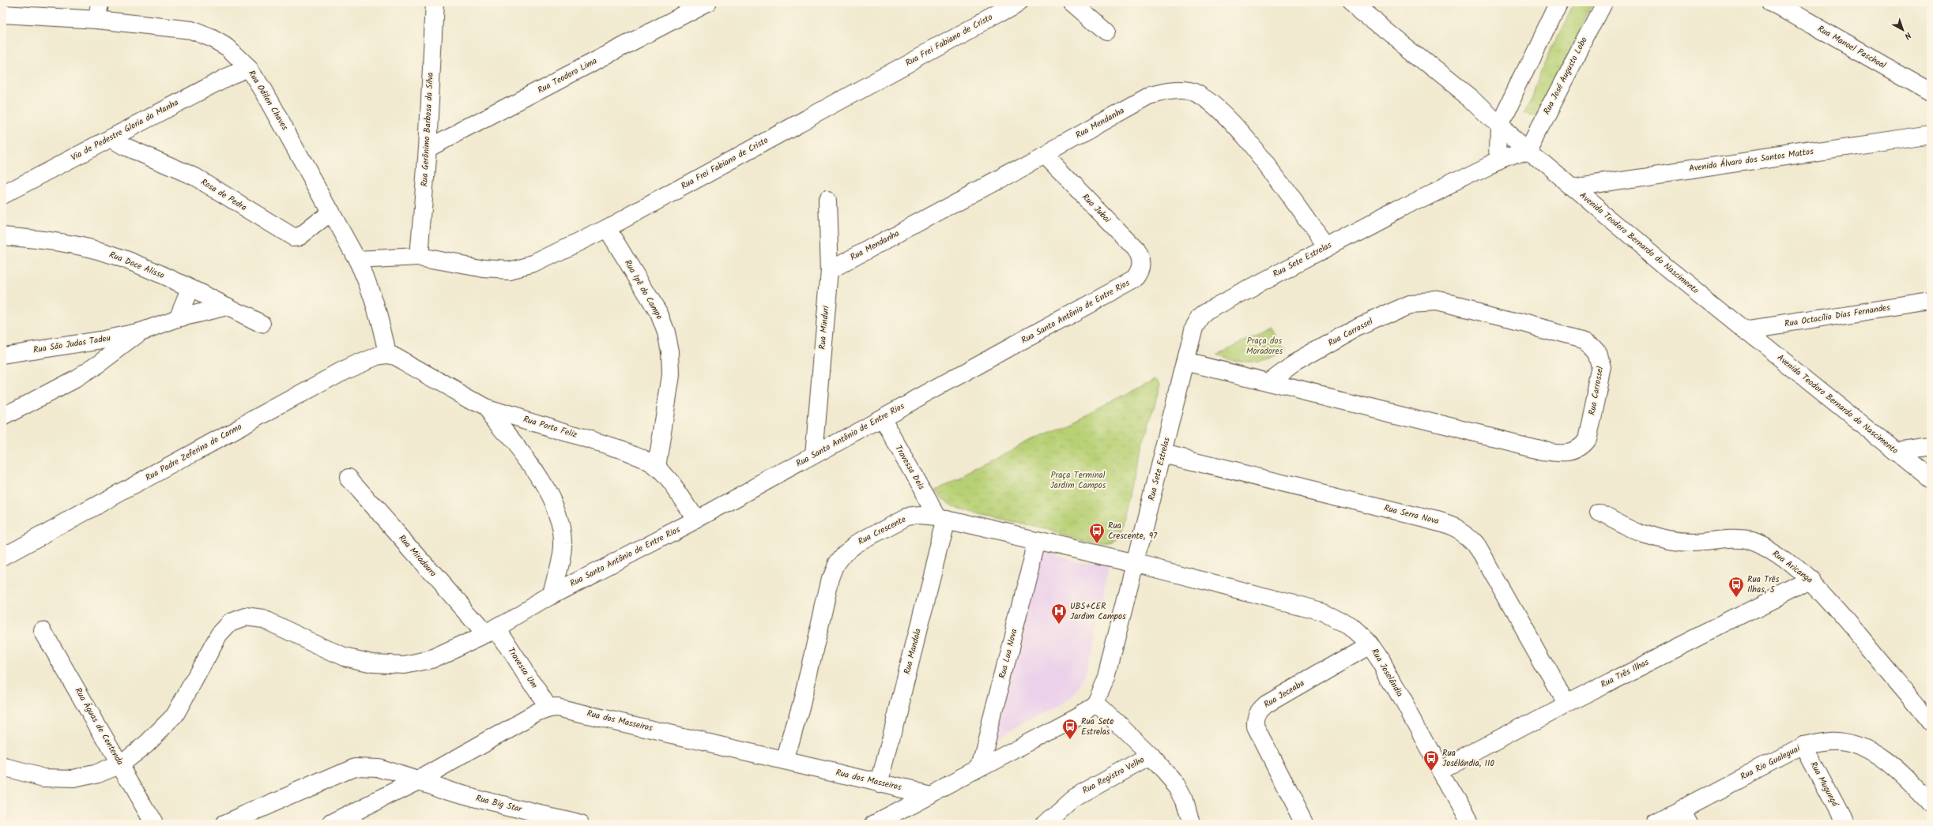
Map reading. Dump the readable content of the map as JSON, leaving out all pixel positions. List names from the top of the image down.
{
  "streets": {
    "street": [
      "Rua Frei Fabiano de Cristo",
      "Rua Manoel Paschoal",
      "Rua Teodoro Lima",
      "Rua José Augusto Lobo",
      "Rua Odilon Chaves",
      "Rua Mendanha",
      "Rua Gerônimo Barbosa da Silva",
      "Via de Pedestre Gloria da Manha",
      "Avenida Álvaro dos Santos Mattos",
      "Rosa de Pedra",
      "Rua Jubai",
      "Avenida Teodoro Bernardo do Nascimento",
      "Rua Sete Estrelas",
      "Rua Doce Alisso",
      "Rua Ipê do Campo",
      "Rua Santo Antônio de Entre Rios",
      "Rua Octacílio Dias Fernandes",
      "Rua Minduri",
      "Rua Carrossel",
      "Rua São Judas Tadeu",
      "Rua Porto Feliz",
      "Rua Padre Zeferino do Carmo",
      "Travessa Dois",
      "Rua Serra Nova",
      "Rua Crescente",
      "Rua Miradouro",
      "Rua Aricanga",
      "Rua Mandala",
      "Rua Lua Nova",
      "Travessa Um",
      "Rua Joselândia",
      "Rua Três Ilhas",
      "Rua Jeceaba",
      "Rua dos Masseiros",
      "Rua Águas de Contenda",
      "Rua Rio Gualeguai",
      "Rua Registro Velho",
      "Rua Mugungá",
      "Rua Big Star"
    ]
  },
  "crossings": [
    ["Rua Frei Fabiano de Cristo", "Rua Odilon Chaves"],
    ["Rua Frei Fabiano de Cristo", "Rua Gerônimo Barbosa da Silva"],
    ["Rua Frei Fabiano de Cristo", "Rua Ipê do Campo"],
    ["Rua Teodoro Lima", "Rua Gerônimo Barbosa da Silva"],
    ["Rua José Augusto Lobo", "Avenida Teodoro Bernardo do Nascimento"],
    ["Rua José Augusto Lobo", "Rua Sete Estrelas"],
    ["Rua Odilon Chaves", "Via de Pedestre Gloria da Manha"],
    ["Rua Odilon Chaves", "Rosa de Pedra"],
    ["Rua Odilon Chaves", "Rua Porto Feliz"],
    ["Rua Odilon Chaves", "Rua Padre Zeferino do Carmo"],
    ["Rua Mendanha", "Rua Jubai"],
    ["Rua Mendanha", "Rua Sete Estrelas"],
    ["Rua Mendanha", "Rua Minduri"],
    ["Via de Pedestre Gloria da Manha", "Rosa de Pedra"],
    ["Avenida Álvaro dos Santos Mattos", "Avenida Teodoro Bernardo do Nascimento"],
    ["Rua Jubai", "Rua Santo Antônio de Entre Rios"],
    ["Avenida Teodoro Bernardo do Nascimento", "Rua Sete Estrelas"],
    ["Avenida Teodoro Bernardo do Nascimento", "Rua Octacílio Dias Fernandes"],
    ["Rua Sete Estrelas", "Rua Carrossel"],
    ["Rua Sete Estrelas", "Rua Serra Nova"],
    ["Rua Sete Estrelas", "Rua Crescente"],
    ["Rua Sete Estrelas", "Rua Lua Nova"],
    ["Rua Sete Estrelas", "Rua Joselândia"],
    ["Rua Sete Estrelas", "Rua dos Masseiros"],
    ["Rua Doce Alisso", "Rua São Judas Tadeu"],
    ["Rua Ipê do Campo", "Rua Porto Feliz"],
    ["Rua Santo Antônio de Entre Rios", "Rua Minduri"],
    ["Rua Santo Antônio de Entre Rios", "Rua Porto Feliz"],
    ["Rua Santo Antônio de Entre Rios", "Travessa Dois"],
    ["Rua Santo Antônio de Entre Rios", "Rua Miradouro"],
    ["Rua Santo Antônio de Entre Rios", "Travessa Um"],
    ["Rua Santo Antônio de Entre Rios", "Rua Águas de Contenda"],
    ["Rua Porto Feliz", "Rua Padre Zeferino do Carmo"],
    ["Travessa Dois", "Rua Crescente"],
    ["Travessa Dois", "Rua Mandala"],
    ["Rua Serra Nova", "Rua Três Ilhas"],
    ["Rua Crescente", "Rua Mandala"],
    ["Rua Crescente", "Rua Lua Nova"],
    ["Rua Crescente", "Rua Joselândia"],
    ["Rua Crescente", "Rua dos Masseiros"],
    ["Rua Miradouro", "Travessa Um"],
    ["Rua Aricanga", "Rua Três Ilhas"],
    ["Rua Mandala", "Rua dos Masseiros"],
    ["Travessa Um", "Rua dos Masseiros"],
    ["Rua Joselândia", "Rua Três Ilhas"],
    ["Rua Joselândia", "Rua Jeceaba"],
    ["Rua dos Masseiros", "Rua Big Star"],
    ["Rua Rio Gualeguai", "Rua Mugungá"]
  ],
  "parks": ["Praça dos Moradores", "Praça Terminal Jardim Campos"],
  "places": {
    "bus stop": [
      "Rua Crescente, 97",
      "Rua Três Ilhas, 5",
      "Rua Sete Estrelas",
      "Rua Josélândia, 110"
    ],
    "hospital": ["UBS+CER Jardim Campos"]
  },
  "north": "bottom right"
}
